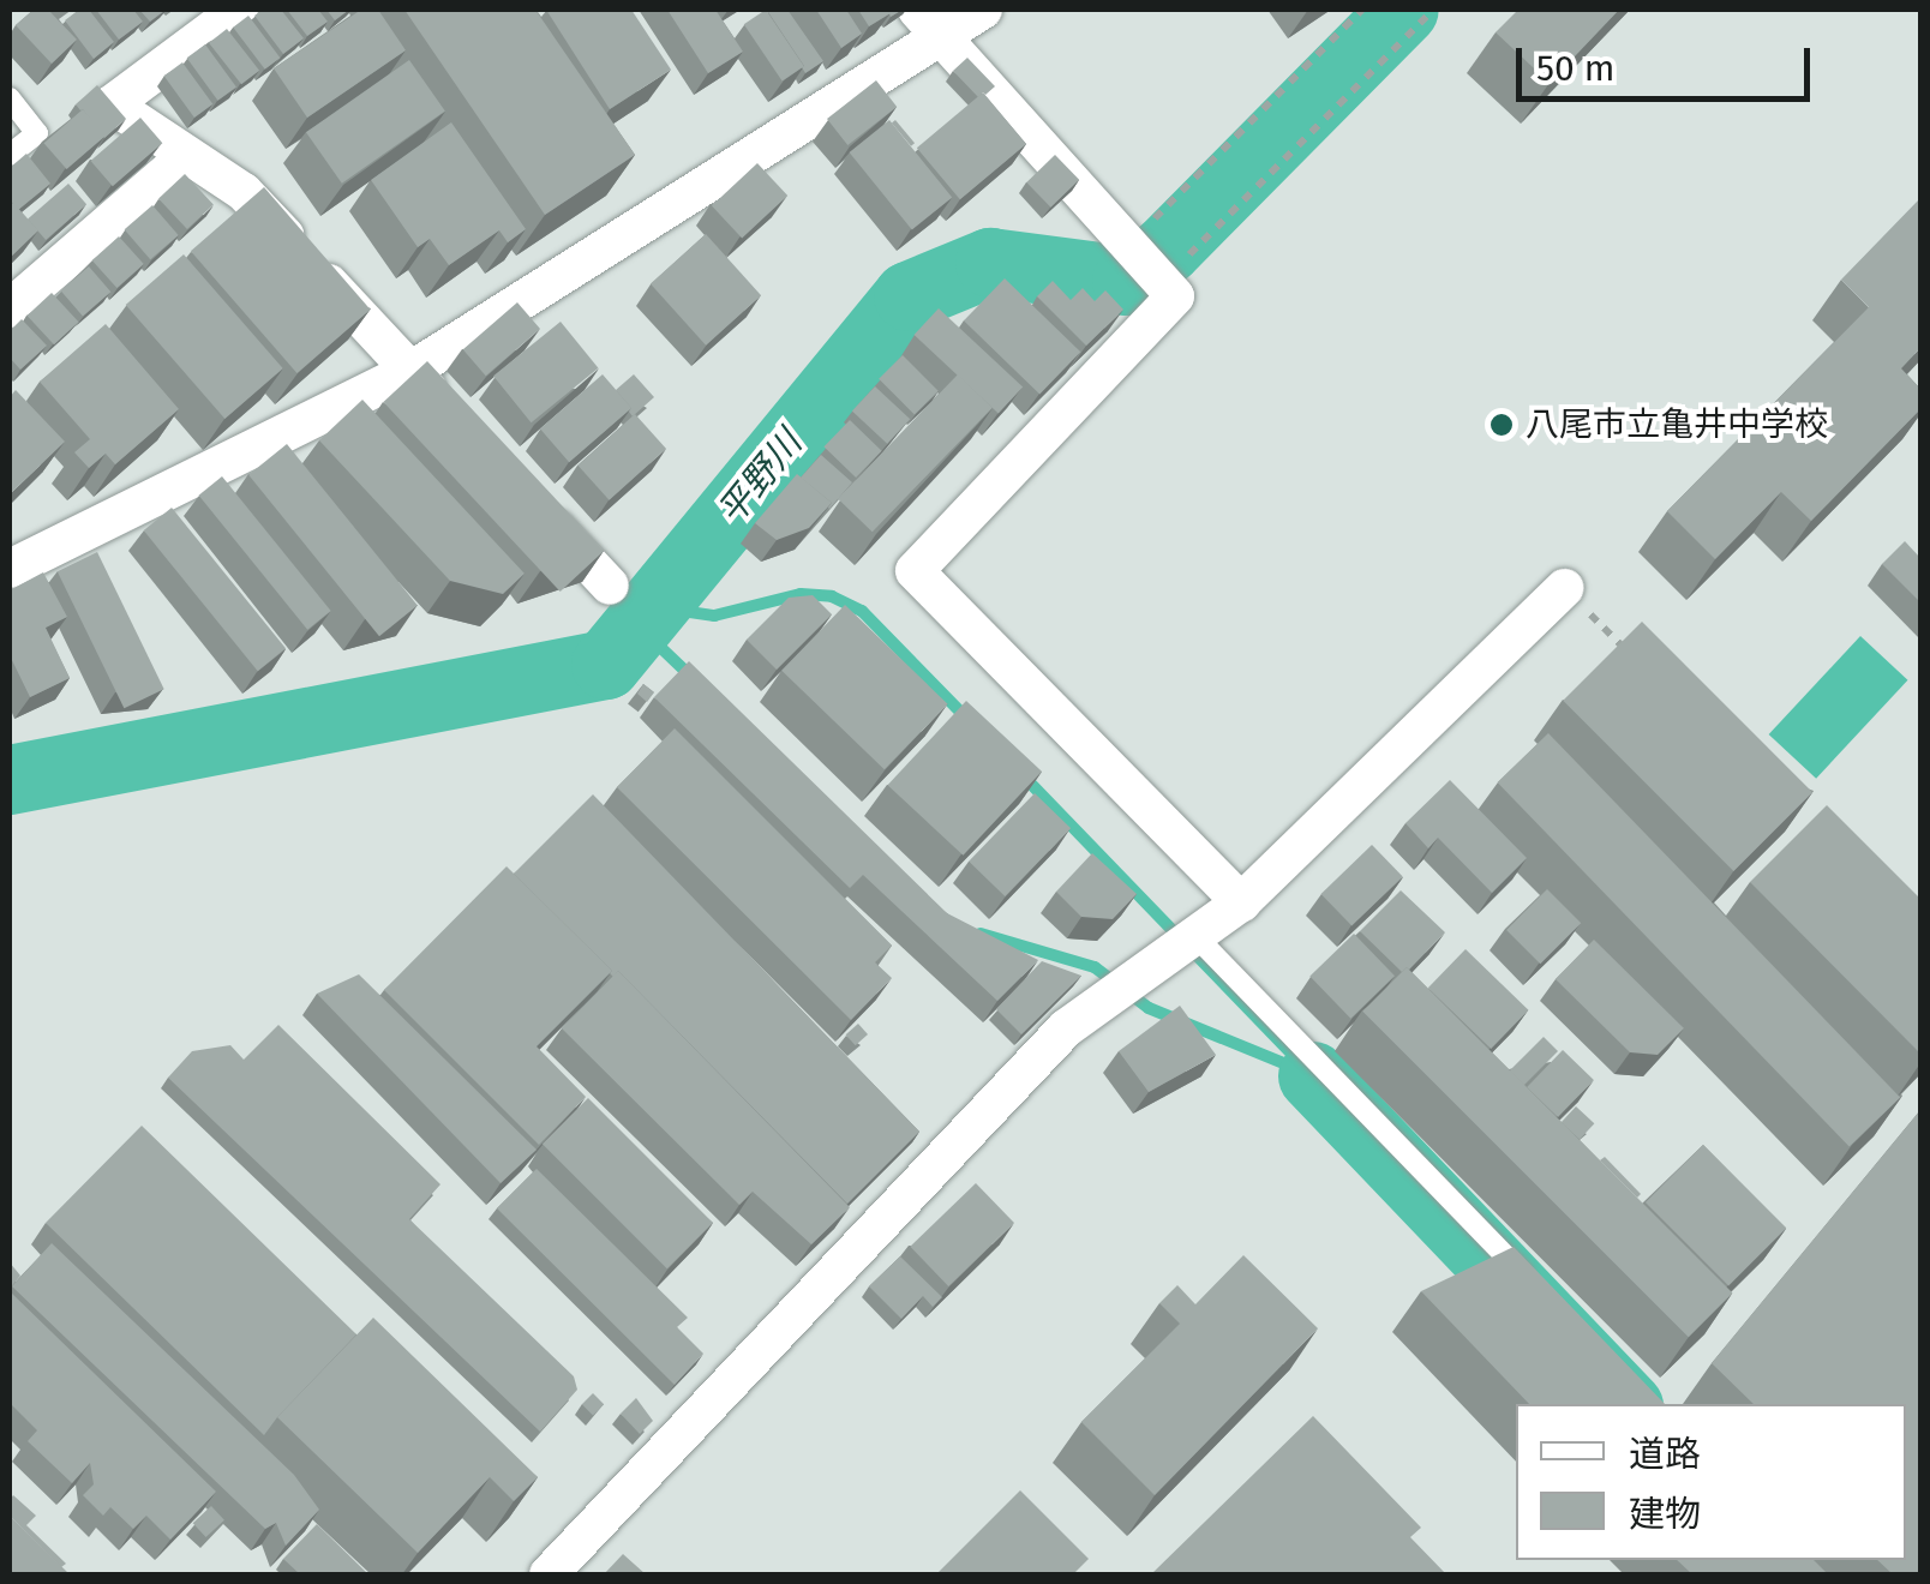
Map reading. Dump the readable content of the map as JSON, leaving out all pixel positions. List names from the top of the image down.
{
  "water": ["平野川"],
  "places": ["八尾市立亀井中学校"],
  "legend": ["道路", "建物"],
  "scale_bar": "50 m"
}
